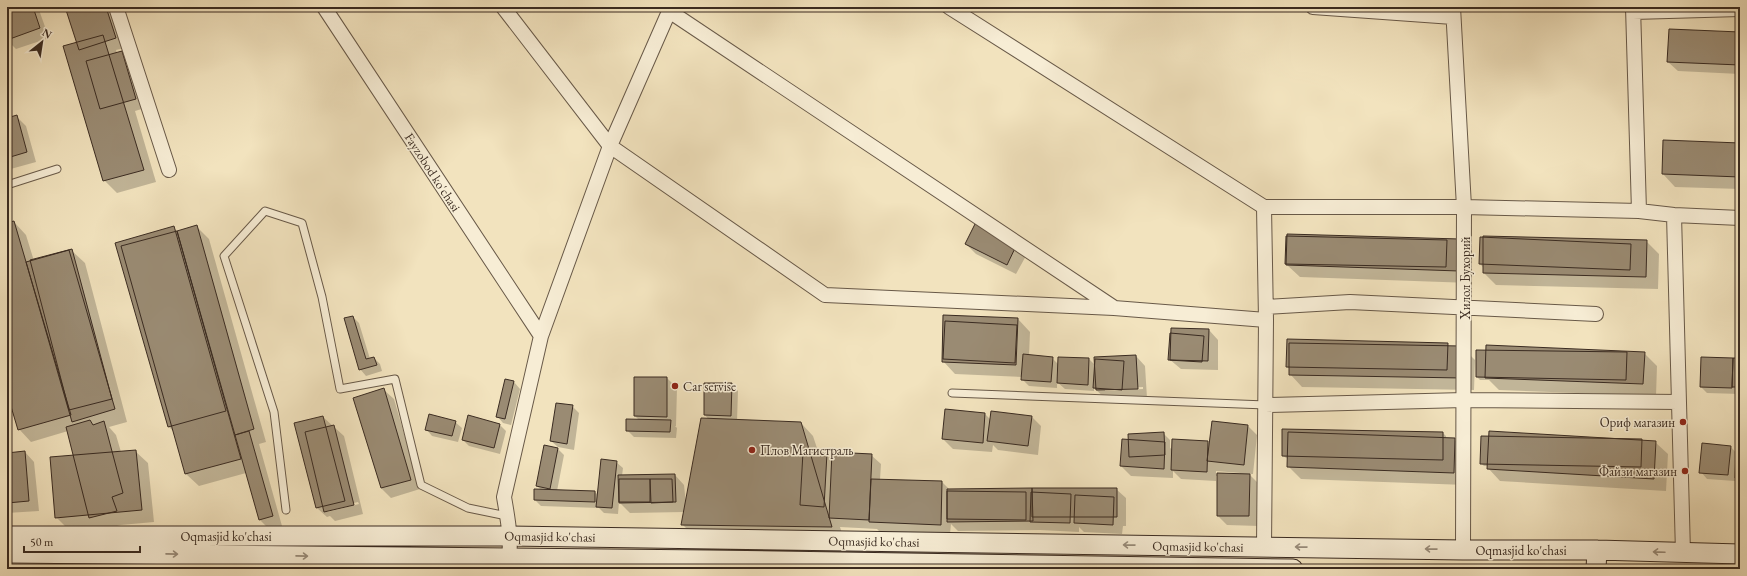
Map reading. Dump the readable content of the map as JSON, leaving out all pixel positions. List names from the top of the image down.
{
  "streets": {
    "main road": ["Oqmasjid ko'chasi"],
    "street": ["Fayzobod ko'chasi", "Хилол Бухорий"]
  },
  "crossings": [
    ["Хилол Бухорий", "Oqmasjid ko'chasi"]
  ],
  "places": [
    "Car servise",
    "Ориф магазин",
    "Плов Магистраль",
    "Файзи магазин"
  ],
  "scale_bar": "50 m",
  "north": "top right"
}
